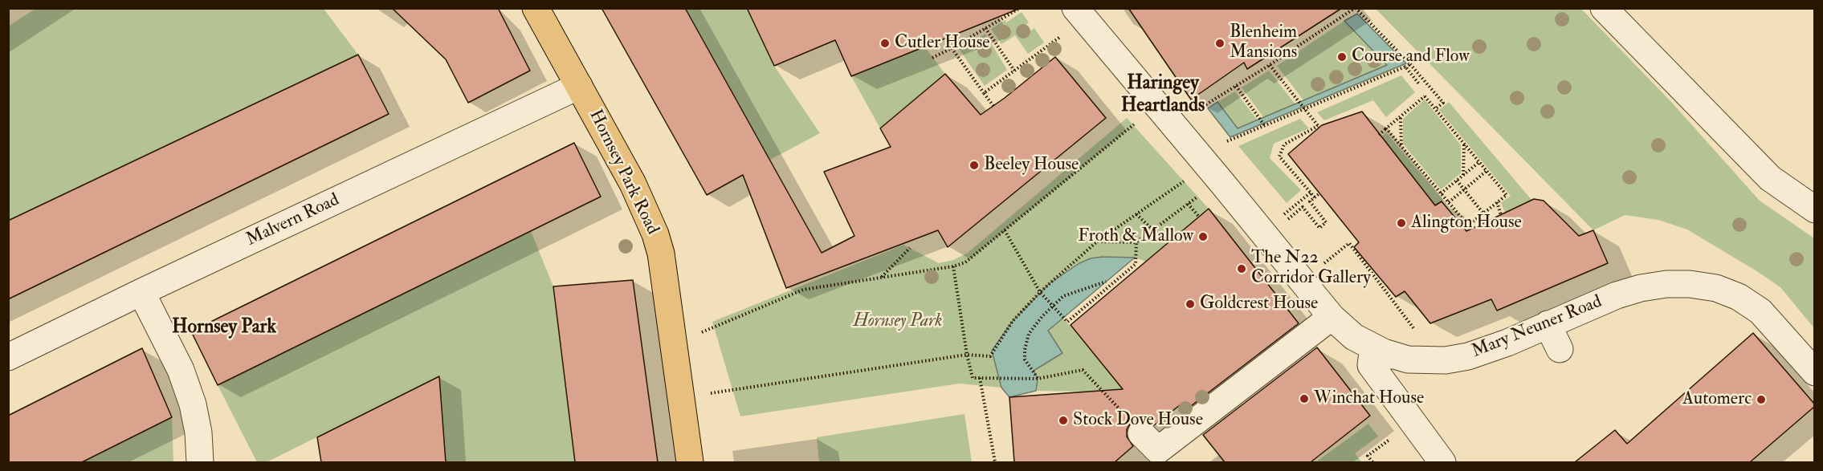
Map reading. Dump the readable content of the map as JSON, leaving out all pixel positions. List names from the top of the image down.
{
  "streets": {
    "main road": ["Hornsey Park Road"],
    "street": ["Malvern Road", "Mary Neuner Road"]
  },
  "crossings": [
    ["Hornsey Park Road", "Malvern Road"]
  ],
  "districts": ["Haringey Heartlands", "Hornsey Park"],
  "parks": ["Hornsey Park"],
  "places": [
    "Cutler House",
    "Blenheim Mansions",
    "Course and Flow",
    "Beeley House",
    "Alington House",
    "Froth & Mallow",
    "The N22 Corridor Gallery",
    "Goldcrest House",
    "Winchat House",
    "Automerc",
    "Stock Dove House"
  ]
}
